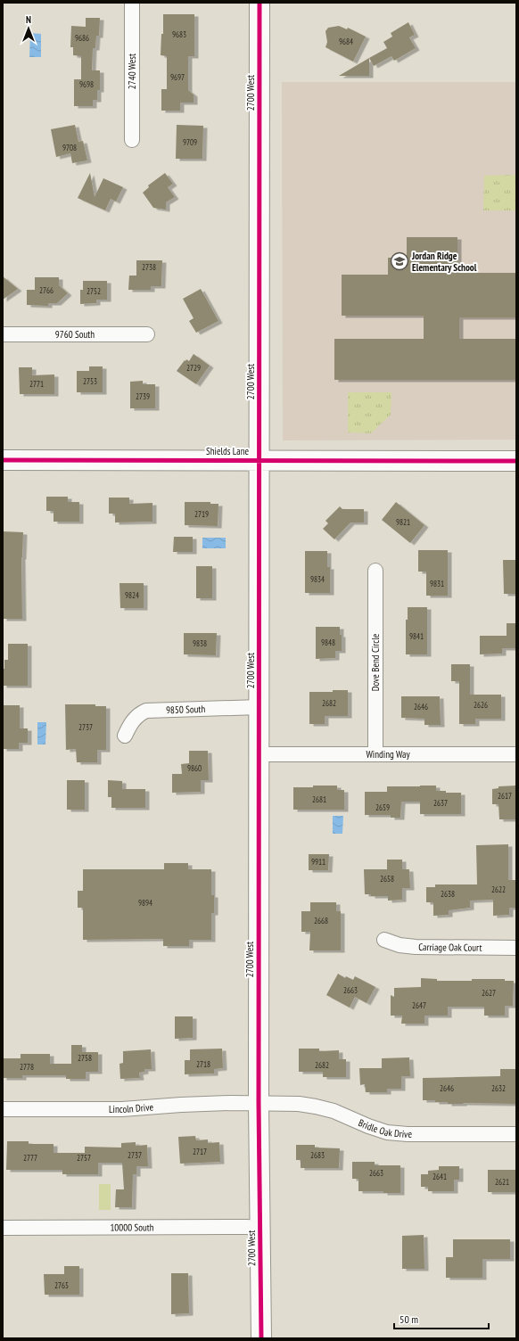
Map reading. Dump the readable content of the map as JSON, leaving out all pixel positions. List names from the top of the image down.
{
  "streets": {
    "main road": ["2700 West", "Shields Lane"],
    "street": [
      "2740 West",
      "9760 South",
      "Dove Bend Circle",
      "9850 South",
      "Winding Way",
      "Carriage Oak Court",
      "Lincoln Drive",
      "Bridle Oak Drive",
      "10000 South"
    ]
  },
  "crossings": [
    ["2700 West", "Shields Lane"],
    ["2700 West", "9850 South"],
    ["2700 West", "Winding Way"],
    ["2700 West", "Lincoln Drive"],
    ["2700 West", "Bridle Oak Drive"],
    ["2700 West", "10000 South"],
    ["Dove Bend Circle", "Winding Way"],
    ["Lincoln Drive", "Bridle Oak Drive"]
  ],
  "places": {
    "school or university": ["Jordan Ridge Elementary School"]
  },
  "house_numbers": [
    "9683",
    "9686",
    "9684",
    "9697",
    "9698",
    "9709",
    "9708",
    "2738",
    "2766",
    "2752",
    "2729",
    "2753",
    "2771",
    "2739",
    "2719",
    "9821",
    "9834",
    "9831",
    "9824",
    "9841",
    "9848",
    "9838",
    "2682",
    "2626",
    "2646",
    "2737",
    "9860",
    "2617",
    "2681",
    "2637",
    "2659",
    "9911",
    "2658",
    "2622",
    "2638",
    "9894",
    "2668",
    "2663",
    "2627",
    "2647",
    "2758",
    "2718",
    "2682",
    "2778",
    "2646",
    "2632",
    "2717",
    "2737",
    "2683",
    "2777",
    "2757",
    "2663",
    "2641",
    "2621",
    "2765"
  ],
  "scale_bar": "50 m",
  "north": "top"
}
